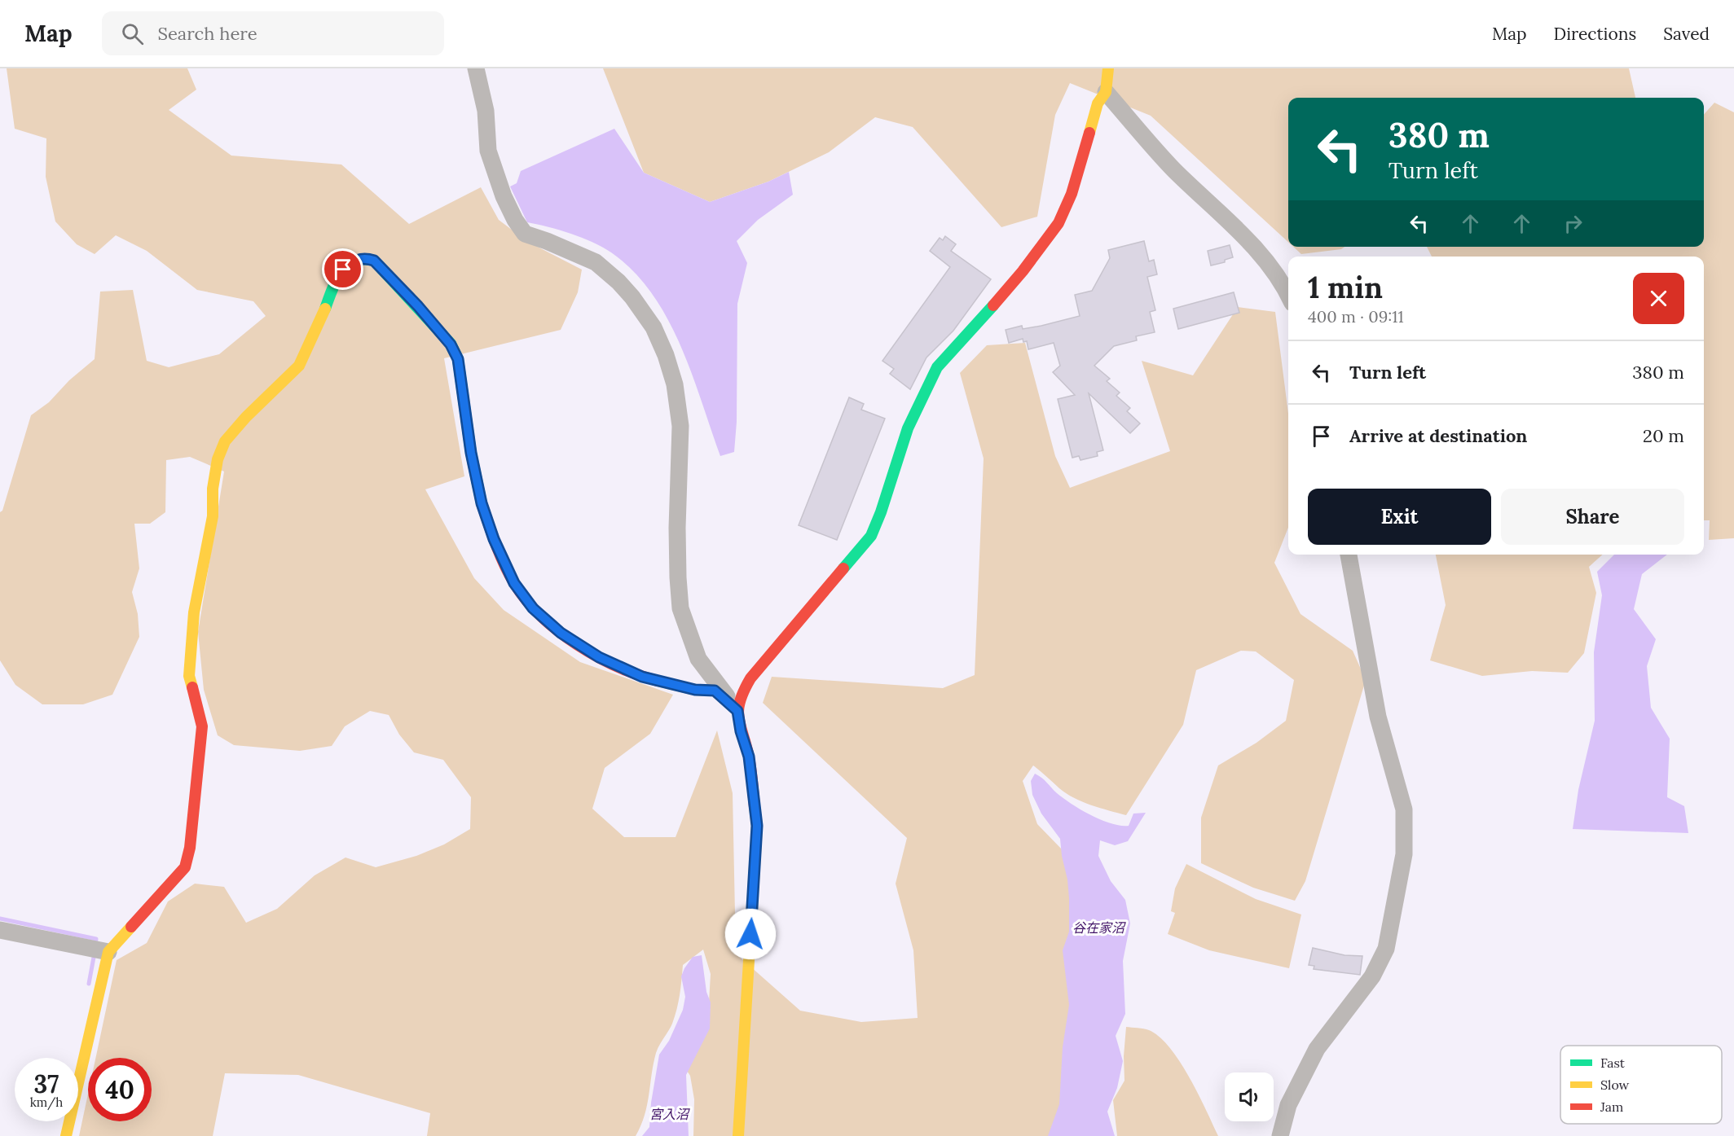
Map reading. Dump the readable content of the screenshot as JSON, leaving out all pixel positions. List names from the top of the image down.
{
  "water": ["谷在家沼", "宮入沼"],
  "legend": ["Fast", "Slow", "Jam"],
  "page": {
    "header": "Map",
    "search": "Search here",
    "nav": ["Map", "Directions", "Saved"],
    "turn": ["380 m", "Turn left"],
    "heading": ["1 min", "400 m · 09:11"],
    "list": [
      {
        "name": "Turn left",
        "value": "380 m"
      },
      {
        "name": "Arrive at destination",
        "value": "20 m"
      }
    ],
    "buttons": ["Exit", "Share"],
    "speed": "37 km/h",
    "limit": "40"
  }
}
